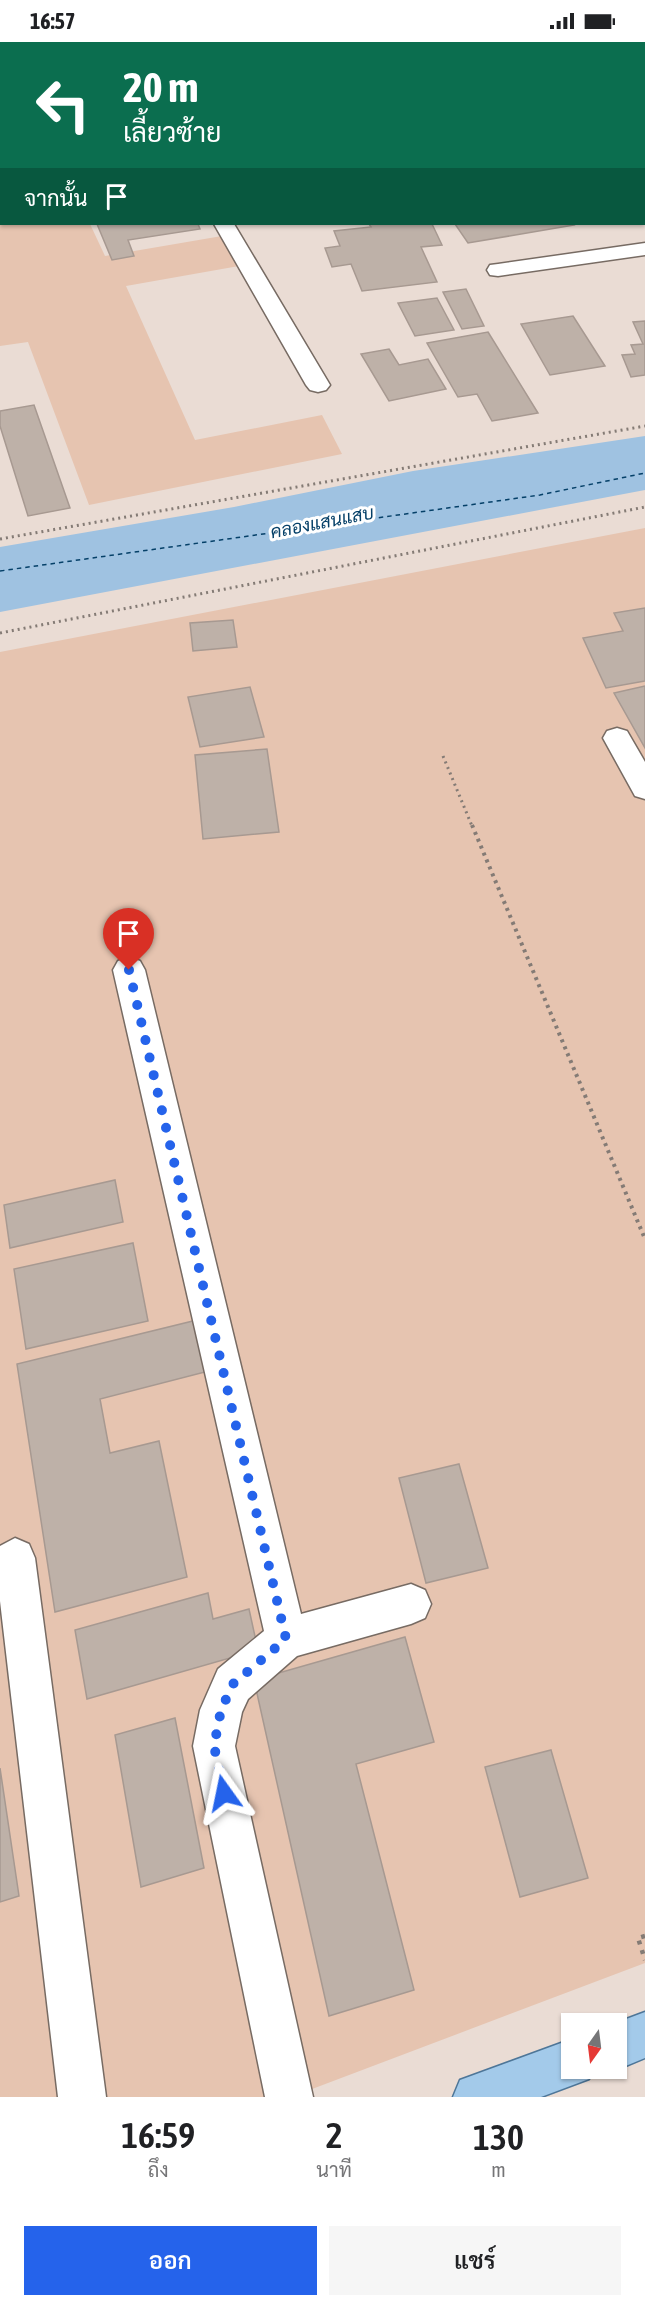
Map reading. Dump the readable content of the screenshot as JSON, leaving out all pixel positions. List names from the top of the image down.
{
  "water": ["คลองแสนแสบ"],
  "north": "bottom",
  "page": {
    "status": "16:57",
    "turn": ["20 m", "เลี้ยวซ้าย"],
    "then": "จากนั้น",
    "eta": [
      "16:59",
      "ถึง",
      "2",
      "นาที",
      "130",
      "m"
    ],
    "buttons": ["ออก", "แชร์"]
  }
}
